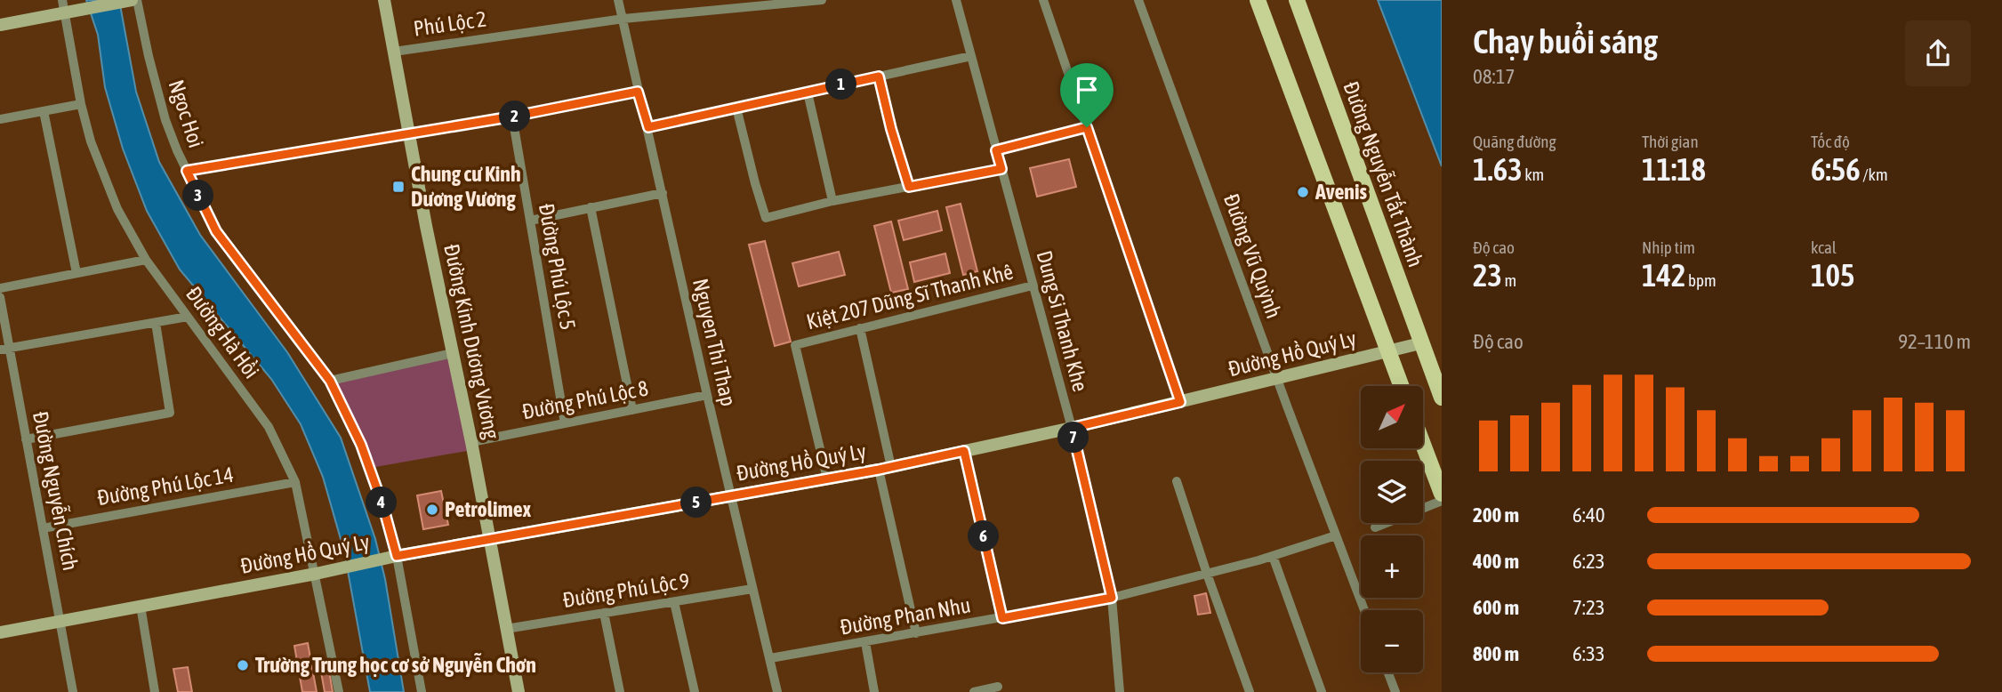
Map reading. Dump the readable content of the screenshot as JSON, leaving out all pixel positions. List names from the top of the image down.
{
  "streets": {
    "main road": ["Đường Nguyễn Tất Thành"],
    "street": [
      "Phú Lộc 2",
      "Ngoc Hoi",
      "Đường Vũ Quỳnh",
      "Đường Phú Lộc 5",
      "Kiệt 207 Dũng Sĩ Thanh Khê",
      "Dung Si Thanh Khe",
      "Đường Hà Hồi",
      "Đường Kinh Dương Vương",
      "Nguyen Thi Thap",
      "Đường Hồ Quý Ly",
      "Đường Phú Lộc 8",
      "Đường Phú Lộc 14",
      "Đường Nguyễn Chích",
      "Đường Phú Lộc 9",
      "Đường Phan Nhu"
    ]
  },
  "crossings": [
    ["Phú Lộc 2", "Đường Kinh Dương Vương"],
    ["Phú Lộc 2", "Nguyen Thi Thap"],
    ["Ngoc Hoi", "Đường Hồ Quý Ly"],
    ["Đường Nguyễn Tất Thành", "Đường Hồ Quý Ly"],
    ["Đường Vũ Quỳnh", "Đường Hồ Quý Ly"],
    ["Đường Vũ Quỳnh", "Đường Phan Nhu"],
    ["Đường Phú Lộc 5", "Đường Phú Lộc 8"],
    ["Kiệt 207 Dũng Sĩ Thanh Khê", "Dung Si Thanh Khe"],
    ["Kiệt 207 Dũng Sĩ Thanh Khê", "Đường Hồ Quý Ly"],
    ["Dung Si Thanh Khe", "Đường Hồ Quý Ly"],
    ["Dung Si Thanh Khe", "Đường Phan Nhu"],
    ["Đường Hà Hồi", "Đường Hồ Quý Ly"],
    ["Đường Hà Hồi", "Đường Phú Lộc 14"],
    ["Đường Kinh Dương Vương", "Đường Hồ Quý Ly"],
    ["Đường Kinh Dương Vương", "Đường Phú Lộc 8"],
    ["Đường Kinh Dương Vương", "Đường Phú Lộc 9"],
    ["Nguyen Thi Thap", "Đường Hồ Quý Ly"],
    ["Nguyen Thi Thap", "Đường Phú Lộc 8"],
    ["Nguyen Thi Thap", "Đường Phú Lộc 9"],
    ["Nguyen Thi Thap", "Đường Phan Nhu"],
    ["Đường Hồ Quý Ly", "Đường Nguyễn Chích"],
    ["Đường Phú Lộc 14", "Đường Nguyễn Chích"]
  ],
  "places": {
    "transit": ["Chung cư Kinh Dương Vương"],
    "other": ["Avenis", "Petrolimex", "Trường Trung học cơ sở Nguyễn Chơn"]
  },
  "north": "top right",
  "page": {
    "heading": ["Chạy buổi sáng", "08:17"],
    "pins": [
      "1",
      "2",
      "3",
      "7",
      "4",
      "5",
      "6"
    ],
    "stats": [
      ["Quãng đường", "1.63 km"],
      ["Thời gian", "11:18"],
      ["Tốc độ", "6:56 /km"],
      ["Độ cao", "23 m"],
      ["Nhịp tim", "142 bpm"],
      ["kcal", "105"]
    ],
    "chart": ["Độ cao", "92–110 m"],
    "map_buttons": ["+", "−"],
    "list": [
      {
        "name": "200 m",
        "note": "6:40"
      },
      {
        "name": "400 m",
        "note": "6:23"
      },
      {
        "name": "600 m",
        "note": "7:23"
      },
      {
        "name": "800 m",
        "note": "6:33"
      }
    ]
  }
}
